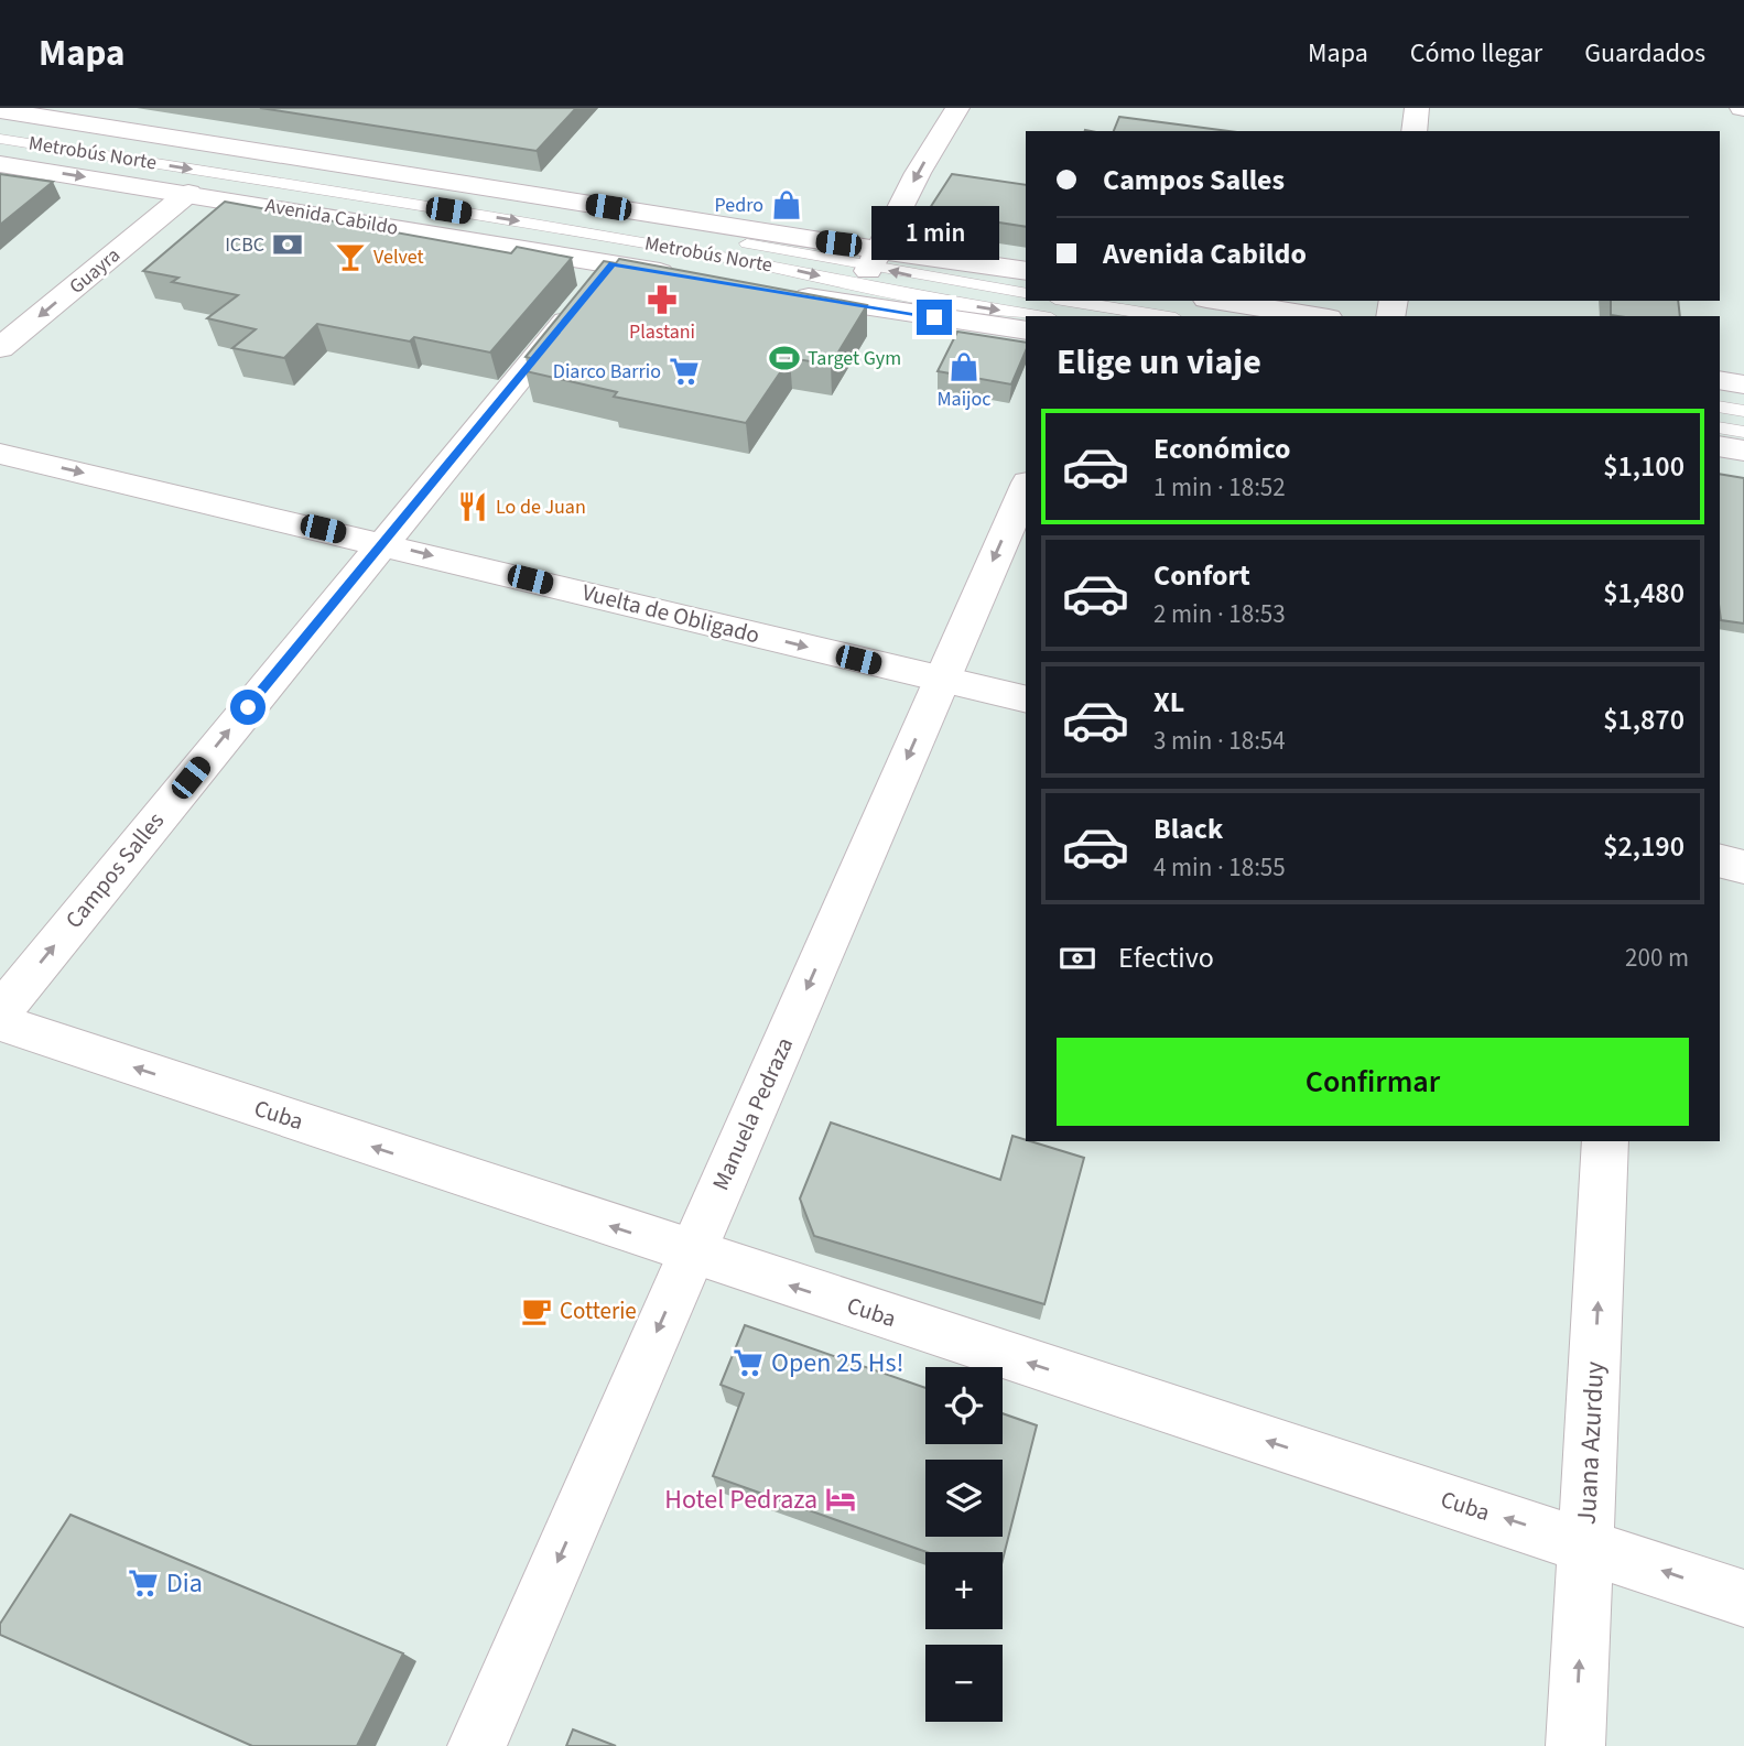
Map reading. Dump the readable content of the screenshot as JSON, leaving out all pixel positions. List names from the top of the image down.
{
  "streets": {
    "street": [
      "Avenida Cabildo",
      "Guayra",
      "Vuelta de Obligado",
      "Campos Salles",
      "Manuela Pedraza",
      "Cuba",
      "Juana Azurduy"
    ],
    "lane": ["Metrobús Norte"]
  },
  "crossings": [
    ["Avenida Cabildo", "Guayra"],
    ["Avenida Cabildo", "Campos Salles"],
    ["Vuelta de Obligado", "Campos Salles"],
    ["Vuelta de Obligado", "Manuela Pedraza"],
    ["Manuela Pedraza", "Cuba"],
    ["Cuba", "Juana Azurduy"]
  ],
  "one_way": [
    "Guayra",
    "Campos Salles",
    "Manuela Pedraza",
    "Cuba",
    "Juana Azurduy"
  ],
  "places": {
    "shop": ["Pedro", "Maijoc"],
    "bank": ["ICBC"],
    "bar": ["Velvet"],
    "pharmacy": ["Plastani"],
    "sports": ["Target Gym"],
    "supermarket": ["Diarco Barrio", "Open 25 Hs!", "Dia"],
    "restaurant": ["Lo de Juan"],
    "cafe": ["Cotterie"],
    "hotel": ["Hotel Pedraza"]
  },
  "page": {
    "header": "Mapa",
    "nav": ["Mapa", "Cómo llegar", "Guardados"],
    "banner": ["Campos Salles", "Avenida Cabildo"],
    "bubble": "1 min",
    "heading": "Elige un viaje",
    "list": [
      {
        "name": "Económico",
        "note": "1 min · 18:52",
        "value": "$1,100"
      },
      {
        "name": "Confort",
        "note": "2 min · 18:53",
        "value": "$1,480"
      },
      {
        "name": "XL",
        "note": "3 min · 18:54",
        "value": "$1,870"
      },
      {
        "name": "Black",
        "note": "4 min · 18:55",
        "value": "$2,190"
      }
    ],
    "pay": ["Efectivo", "200 m"],
    "buttons": "Confirmar",
    "map_buttons": ["+", "−"]
  }
}
